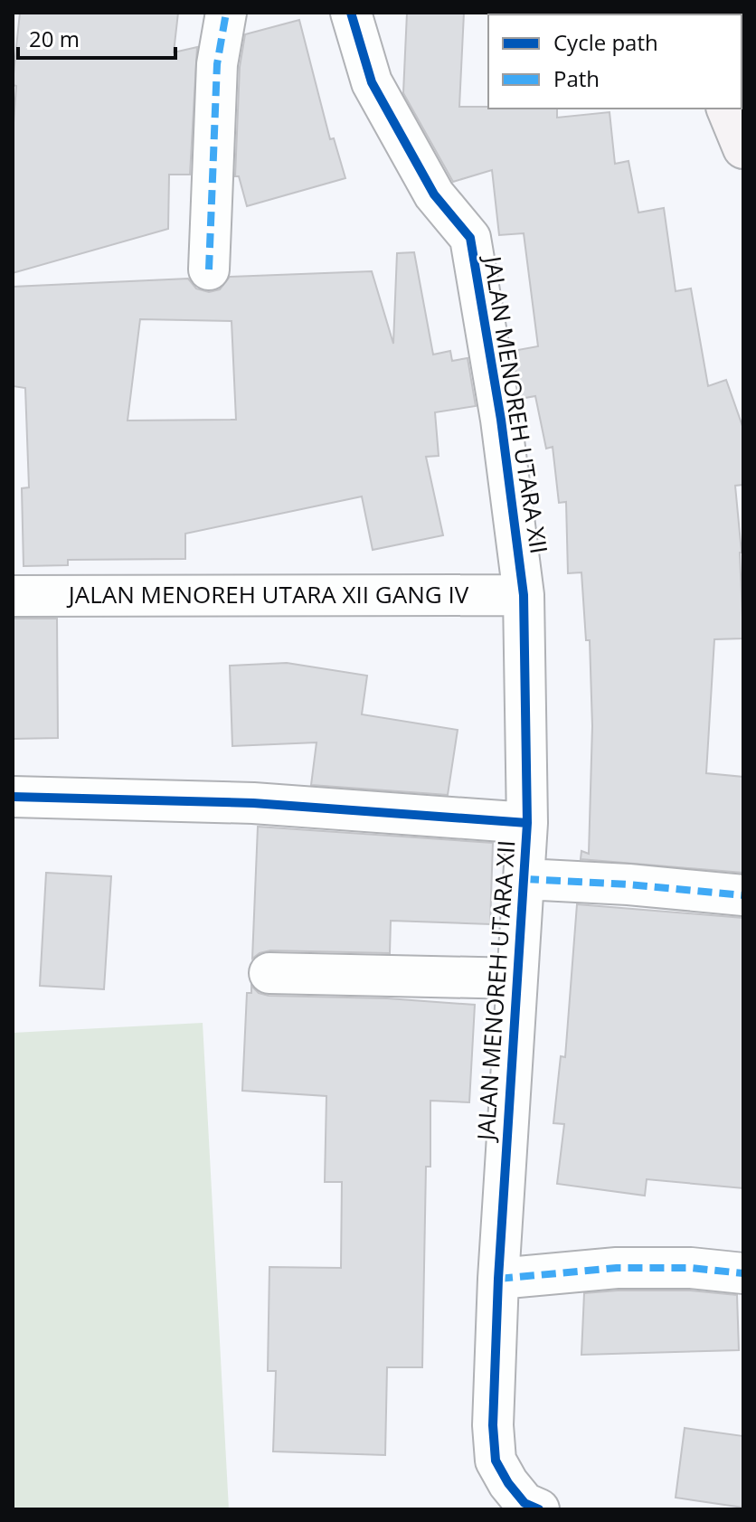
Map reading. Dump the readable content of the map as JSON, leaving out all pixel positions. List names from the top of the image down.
{
  "streets": {
    "street": ["JALAN MENOREH UTARA XII", "JALAN MENOREH UTARA XII GANG IV"]
  },
  "crossings": [
    ["JALAN MENOREH UTARA XII", "JALAN MENOREH UTARA XII GANG IV"]
  ],
  "legend": ["Cycle path", "Path"],
  "scale_bar": "20 m"
}
